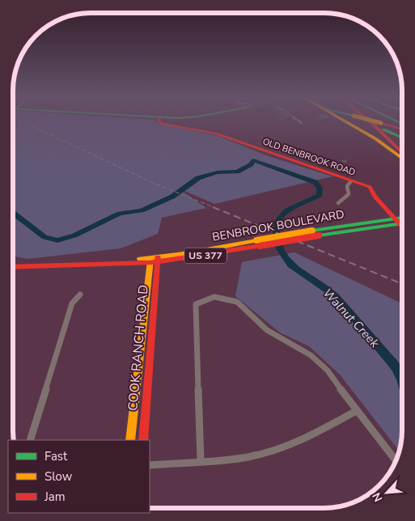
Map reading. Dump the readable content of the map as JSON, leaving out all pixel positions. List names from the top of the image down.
{
  "streets": {
    "main road": [
      "OLD BENBROOK ROAD",
      "BENBROOK BOULEVARD",
      "US 377",
      "COOK RANCH ROAD"
    ]
  },
  "crossings": [
    ["OLD BENBROOK ROAD", "BENBROOK BOULEVARD"],
    ["BENBROOK BOULEVARD", "COOK RANCH ROAD"]
  ],
  "water": ["Walnut Creek"],
  "legend": ["Fast", "Slow", "Jam"],
  "north": "bottom left"
}
